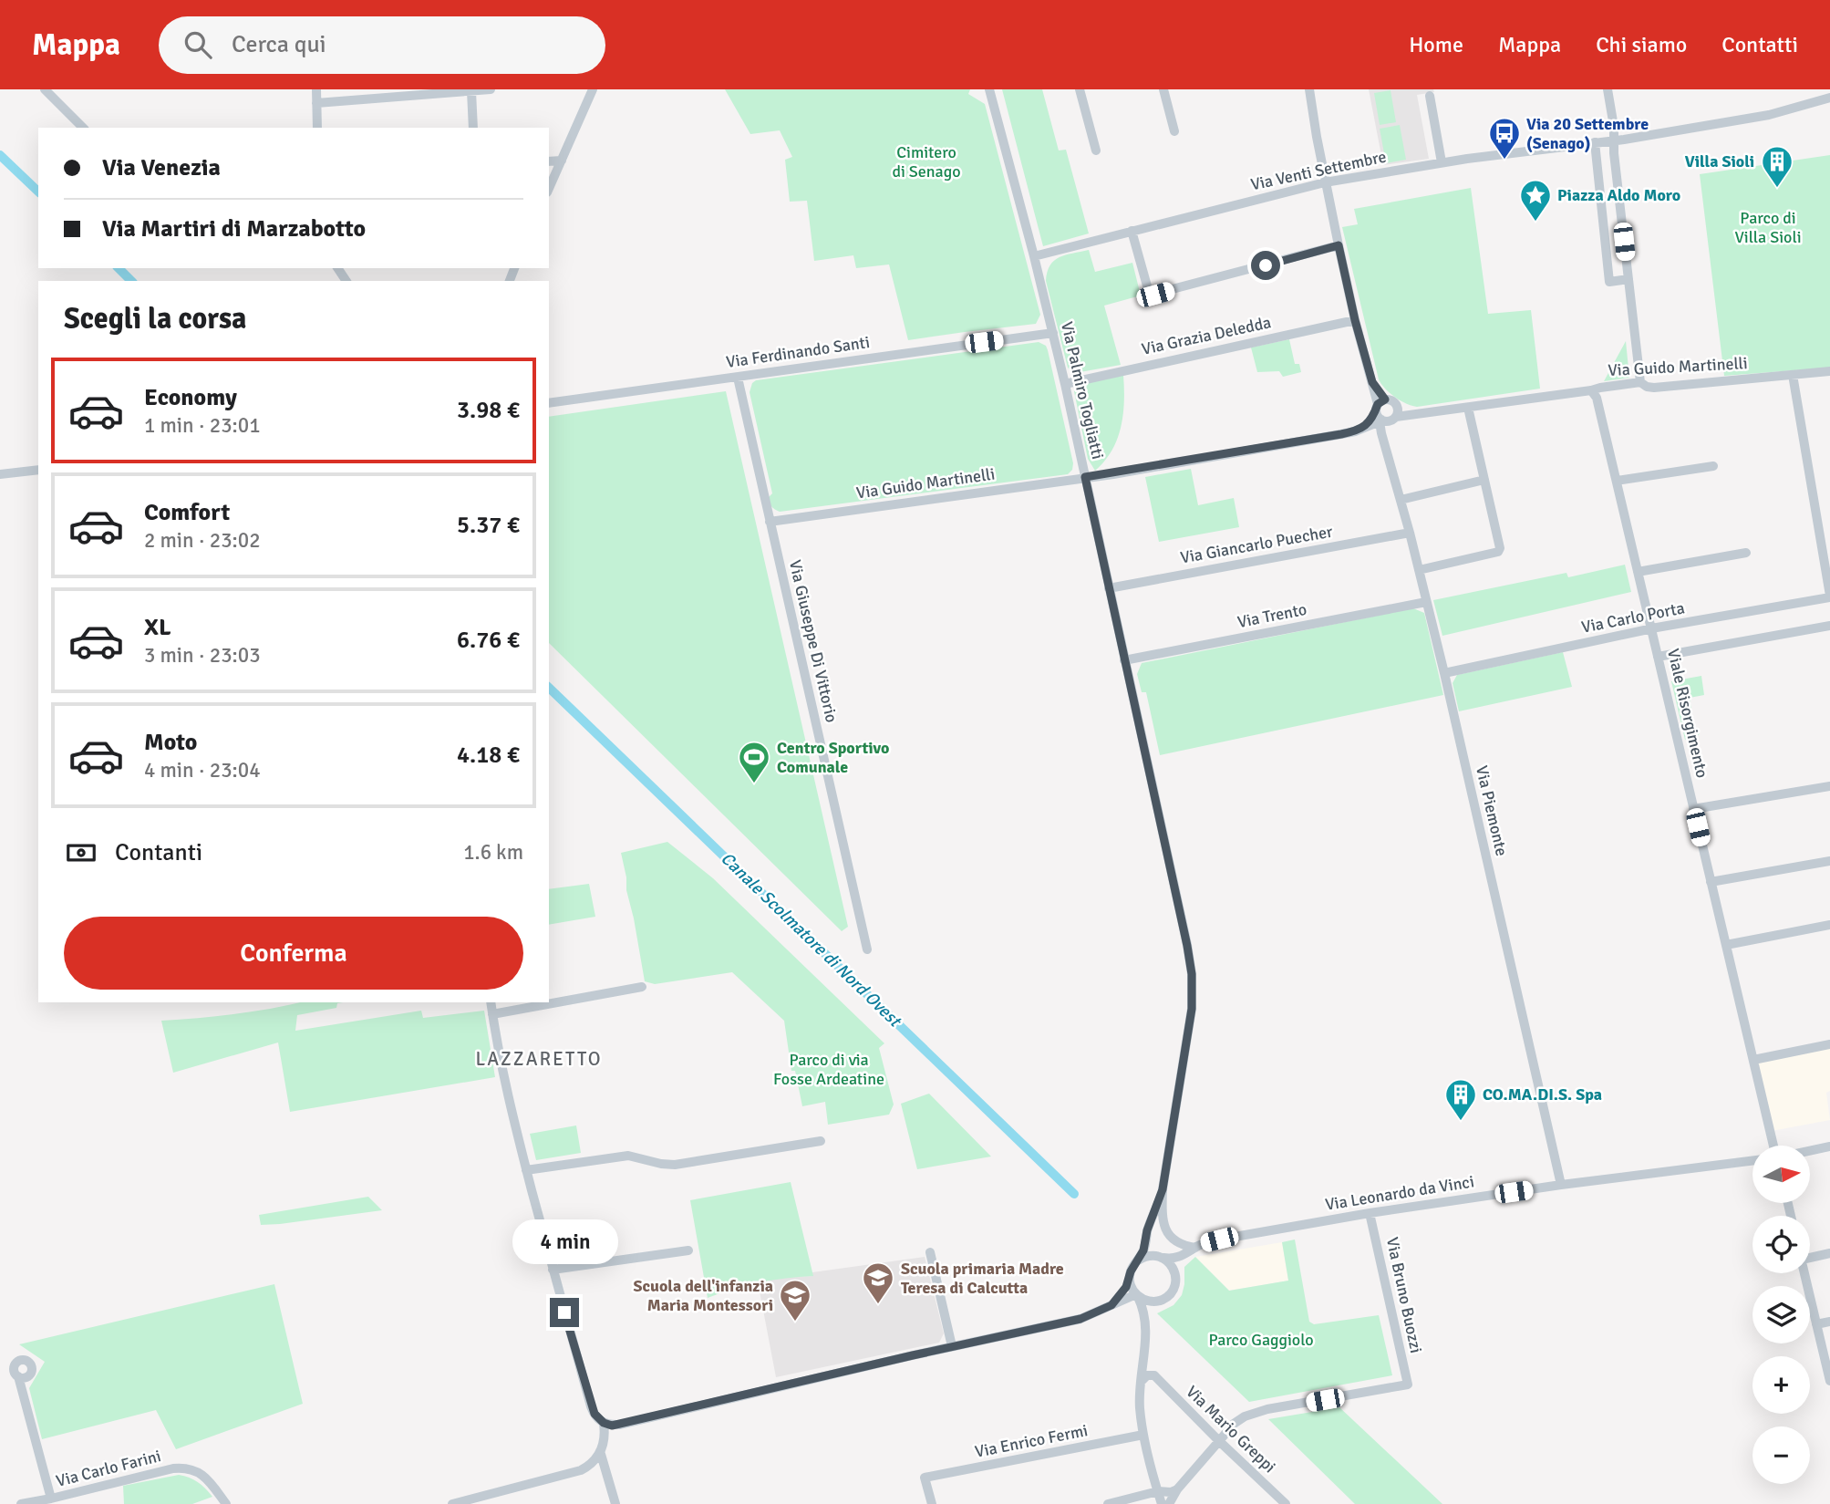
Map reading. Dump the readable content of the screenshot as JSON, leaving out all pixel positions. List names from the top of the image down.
{
  "streets": {
    "street": [
      "Via Venti Settembre",
      "Via Grazia Deledda",
      "Via Ferdinando Santi",
      "Via Guido Martinelli",
      "Via Palmiro Togliatti",
      "Via Giancarlo Puecher",
      "Via Trento",
      "Via Carlo Porta",
      "Via Giuseppe Di Vittorio",
      "Viale Risorgimento",
      "Via Piemonte",
      "Via Leonardo da Vinci",
      "Via Bruno Buozzi",
      "Via Mario Greppi",
      "Via Enrico Fermi",
      "Via Carlo Farini"
    ]
  },
  "crossings": [
    ["Via Venti Settembre", "Via Palmiro Togliatti"],
    ["Via Grazia Deledda", "Via Palmiro Togliatti"],
    ["Via Ferdinando Santi", "Via Palmiro Togliatti"],
    ["Via Ferdinando Santi", "Via Giuseppe Di Vittorio"],
    ["Via Guido Martinelli", "Via Palmiro Togliatti"],
    ["Via Guido Martinelli", "Via Giuseppe Di Vittorio"],
    ["Via Guido Martinelli", "Viale Risorgimento"],
    ["Via Guido Martinelli", "Via Piemonte"],
    ["Via Palmiro Togliatti", "Via Giancarlo Puecher"],
    ["Via Palmiro Togliatti", "Via Trento"],
    ["Via Palmiro Togliatti", "Via Leonardo da Vinci"],
    ["Via Giancarlo Puecher", "Via Piemonte"],
    ["Via Trento", "Via Piemonte"],
    ["Via Carlo Porta", "Viale Risorgimento"],
    ["Via Carlo Porta", "Via Piemonte"],
    ["Via Piemonte", "Via Leonardo da Vinci"],
    ["Via Leonardo da Vinci", "Via Bruno Buozzi"],
    ["Via Bruno Buozzi", "Via Mario Greppi"]
  ],
  "districts": ["LAZZARETTO"],
  "water": ["Canale Scolmatore di Nord Ovest"],
  "parks": [
    "Cimitero di Senago",
    "Parco di Villa Sioli",
    "Parco di via Fosse Ardeatine",
    "Parco Gaggiolo"
  ],
  "places": {
    "bus stop": ["Via 20 Settembre (Senago)"],
    "building": ["Villa Sioli", "CO.MA.DI.S. Spa"],
    "place": ["Piazza Aldo Moro"],
    "sports": ["Centro Sportivo Comunale"],
    "school or university": ["Scuola primaria Madre Teresa di Calcutta", "Scuola dell'infanzia Maria Montessori"]
  },
  "north": "right",
  "page": {
    "header": "Mappa",
    "search": "Cerca qui",
    "nav": [
      "Home",
      "Mappa",
      "Chi siamo",
      "Contatti"
    ],
    "banner": ["Via Venezia", "Via Martiri di Marzabotto"],
    "heading": "Scegli la corsa",
    "list": [
      {
        "name": "Economy",
        "note": "1 min · 23:01",
        "value": "3.98 €"
      },
      {
        "name": "Comfort",
        "note": "2 min · 23:02",
        "value": "5.37 €"
      },
      {
        "name": "XL",
        "note": "3 min · 23:03",
        "value": "6.76 €"
      },
      {
        "name": "Moto",
        "note": "4 min · 23:04",
        "value": "4.18 €"
      }
    ],
    "pay": ["Contanti", "1.6 km"],
    "buttons": "Conferma",
    "map_buttons": ["+", "−"],
    "bubble": "4 min"
  }
}
